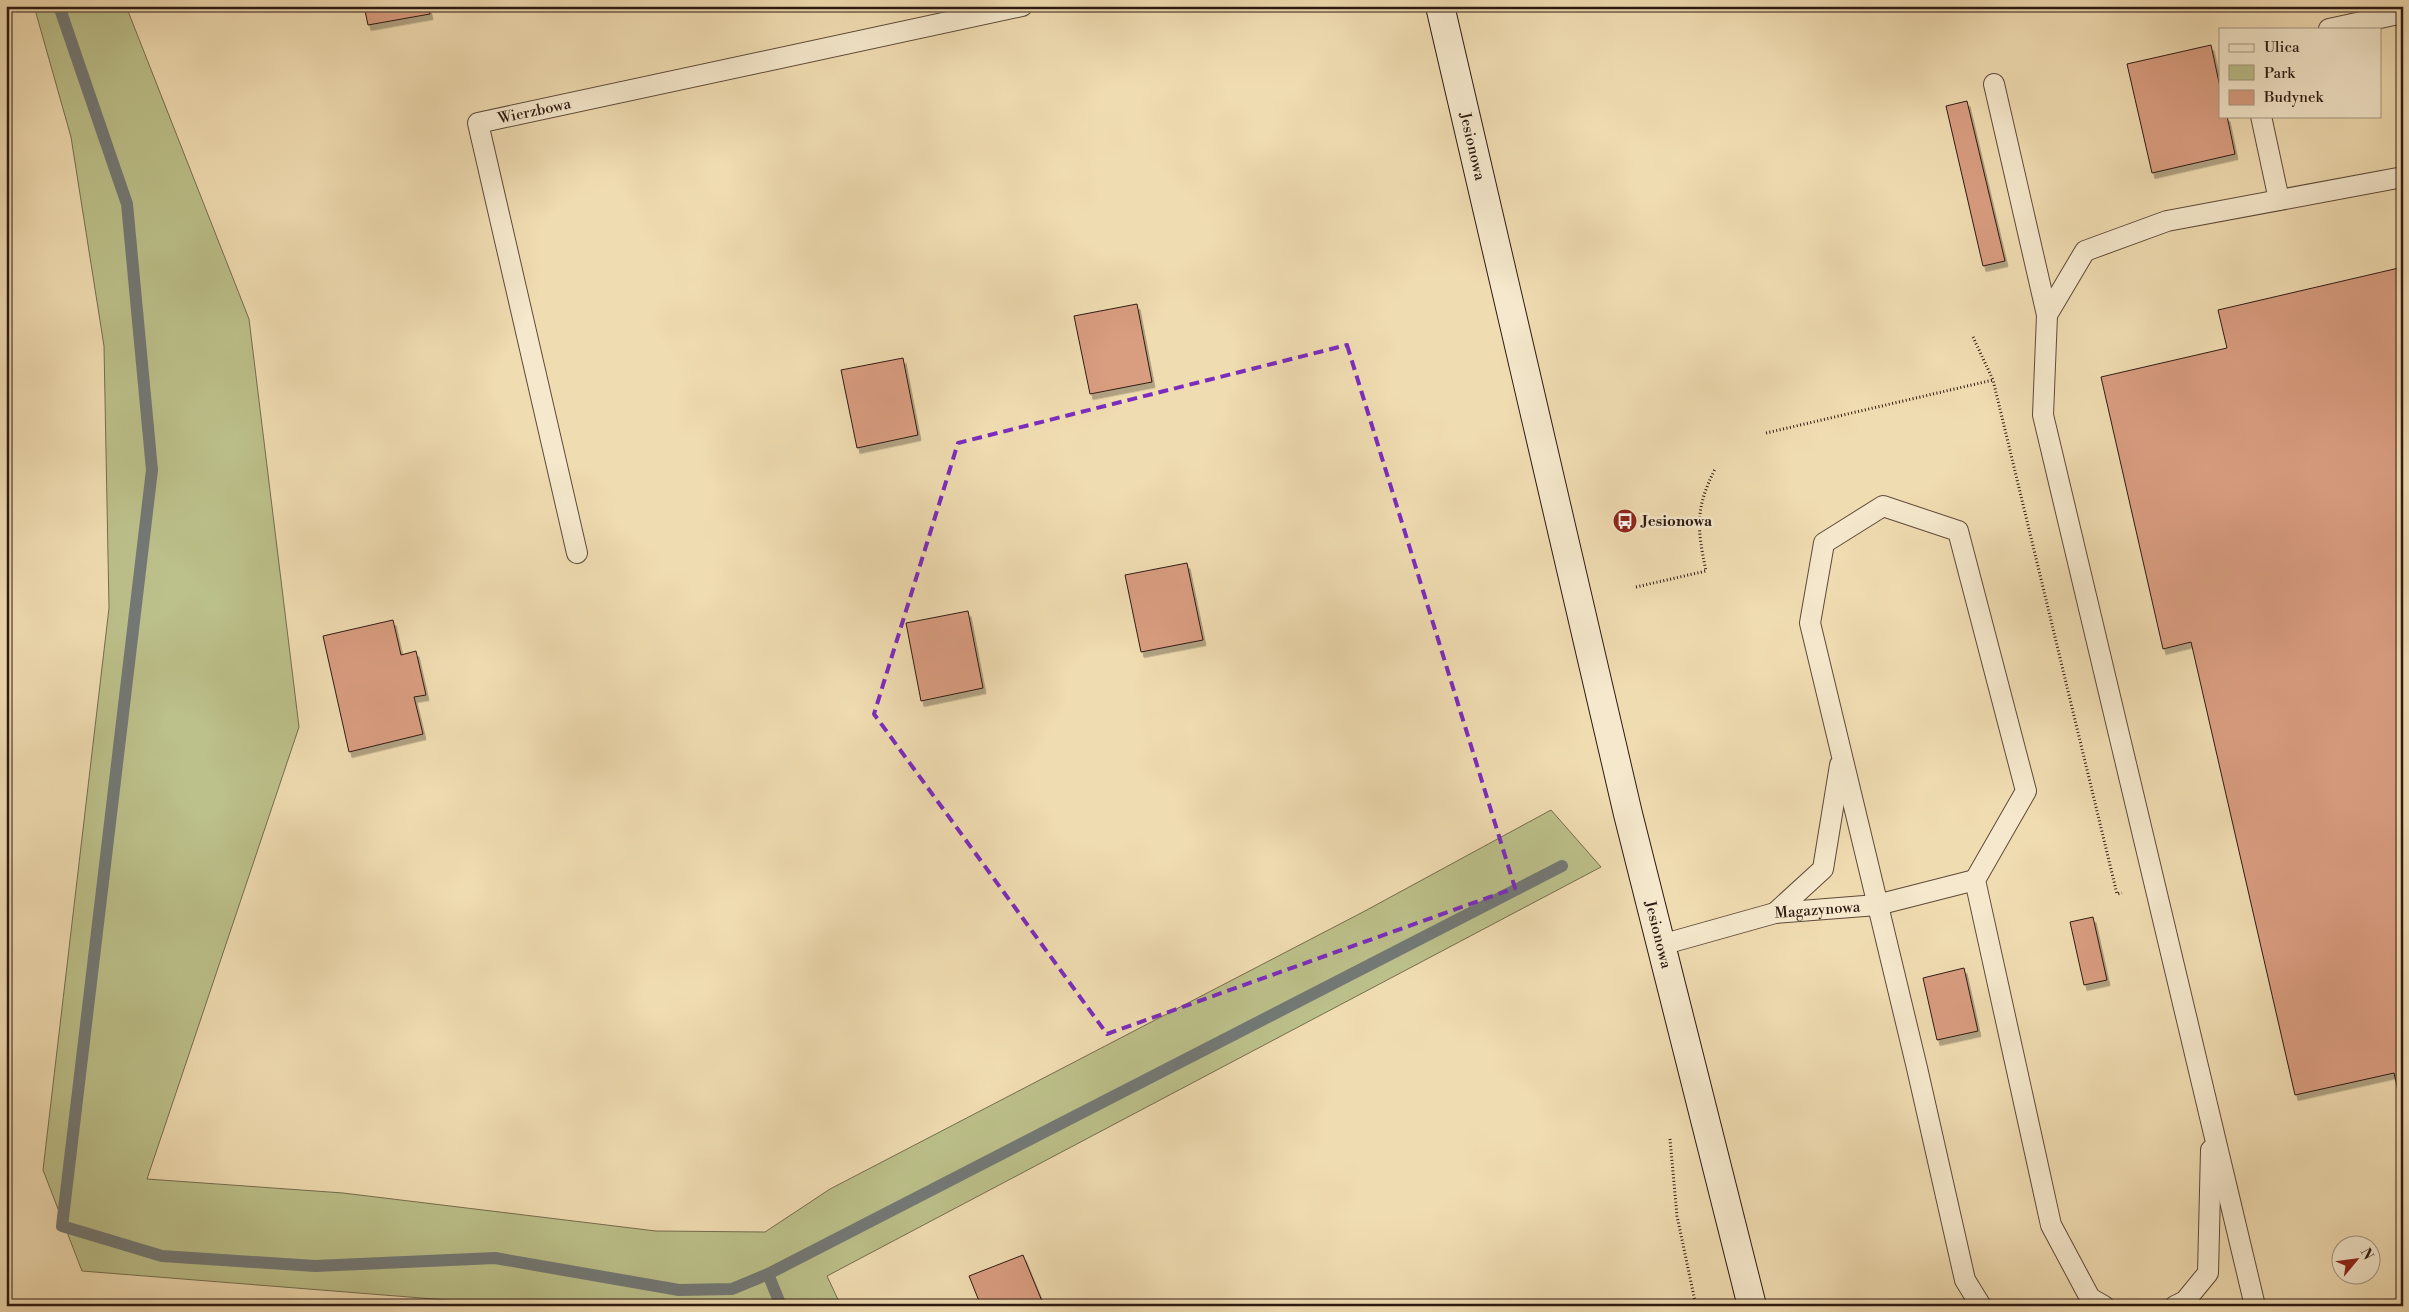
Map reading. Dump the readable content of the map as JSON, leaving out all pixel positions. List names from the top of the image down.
{
  "streets": {
    "street": ["Jesionowa"],
    "lane": ["Wierzbowa", "Magazynowa"]
  },
  "crossings": [
    ["Jesionowa", "Magazynowa"]
  ],
  "places": {
    "bus stop": ["Jesionowa"]
  },
  "legend": ["Ulica", "Park", "Budynek"],
  "north": "top right"
}
